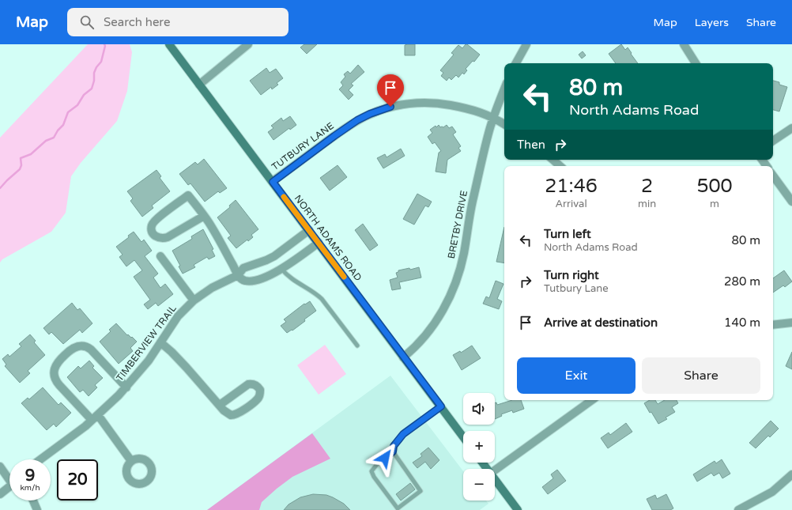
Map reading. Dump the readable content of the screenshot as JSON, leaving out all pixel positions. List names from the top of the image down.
{
  "streets": {
    "street": [
      "TUTBURY LANE",
      "BRETBY DRIVE",
      "NORTH ADAMS ROAD",
      "TIMBERVIEW TRAIL"
    ]
  },
  "crossings": [
    ["TUTBURY LANE", "BRETBY DRIVE"],
    ["TUTBURY LANE", "NORTH ADAMS ROAD"],
    ["BRETBY DRIVE", "NORTH ADAMS ROAD"],
    ["NORTH ADAMS ROAD", "TIMBERVIEW TRAIL"]
  ],
  "page": {
    "header": "Map",
    "search": "Search here",
    "nav": ["Map", "Layers", "Share"],
    "turn": ["80 m", "North Adams Road"],
    "then": "Then",
    "eta": [
      "21:46",
      "Arrival",
      "2",
      "min",
      "500",
      "m"
    ],
    "list": [
      {
        "name": "Turn left",
        "note": "North Adams Road",
        "value": "80 m"
      },
      {
        "name": "Turn right",
        "note": "Tutbury Lane",
        "value": "280 m"
      },
      {
        "name": "Arrive at destination",
        "value": "140 m"
      }
    ],
    "buttons": ["Exit", "Share"],
    "map_buttons": ["+", "−"],
    "speed": "9 km/h",
    "limit": "20"
  }
}
